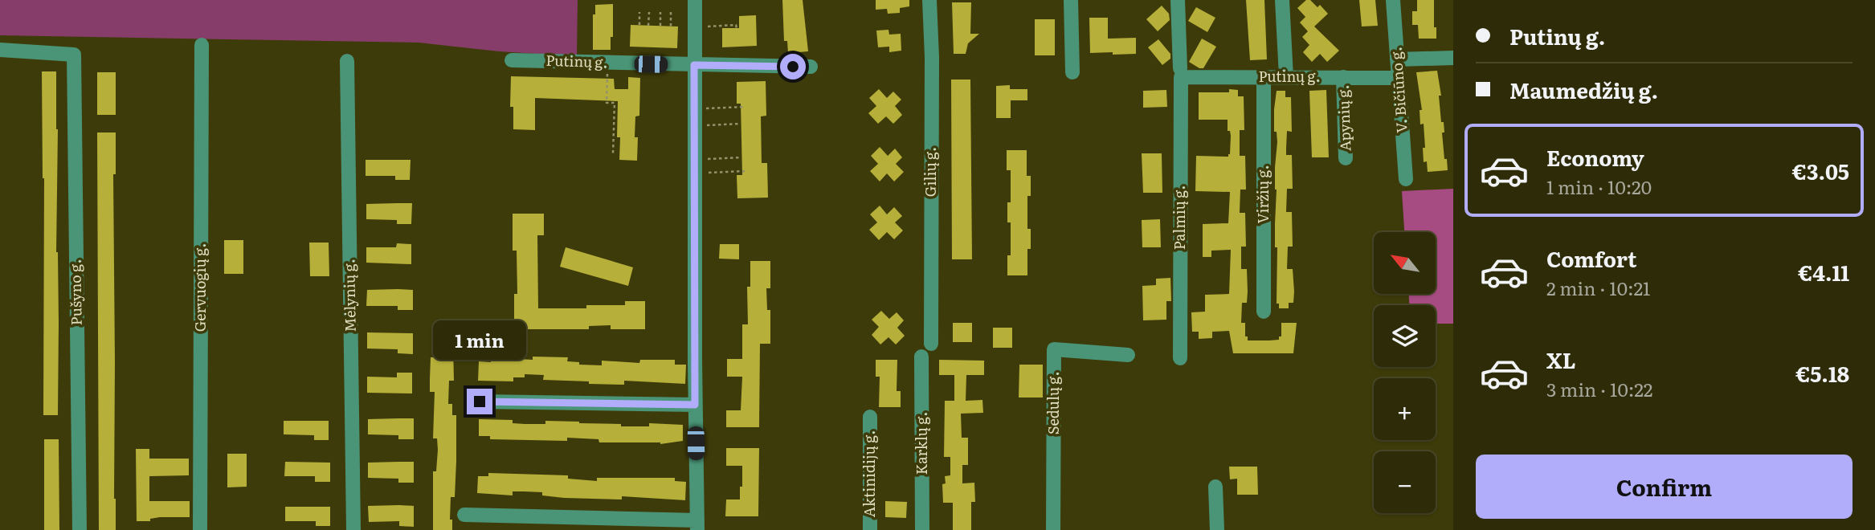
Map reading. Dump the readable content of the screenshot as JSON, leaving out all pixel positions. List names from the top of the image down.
{
  "streets": {
    "street": [
      "Putinų g.",
      "V. Bičiūno g.",
      "Apynių g.",
      "Gilių g.",
      "Viržių g.",
      "Palmių g.",
      "Gervuogių g.",
      "Pušyno g.",
      "Mėlynių g.",
      "Sedulų g.",
      "Karklų g.",
      "Aktinidijų g."
    ]
  },
  "crossings": [
    ["Putinų g.", "V. Bičiūno g."],
    ["Putinų g.", "Apynių g."],
    ["Putinų g.", "Viržių g."],
    ["Putinų g.", "Palmių g."]
  ],
  "north": "top left",
  "page": {
    "banner": ["Putinų g.", "Maumedžių g."],
    "list": [
      {
        "name": "Economy",
        "note": "1 min · 10:20",
        "value": "€3.05"
      },
      {
        "name": "Comfort",
        "note": "2 min · 10:21",
        "value": "€4.11"
      },
      {
        "name": "XL",
        "note": "3 min · 10:22",
        "value": "€5.18"
      }
    ],
    "map_buttons": ["+", "−"],
    "bubble": "1 min",
    "buttons": "Confirm"
  }
}
